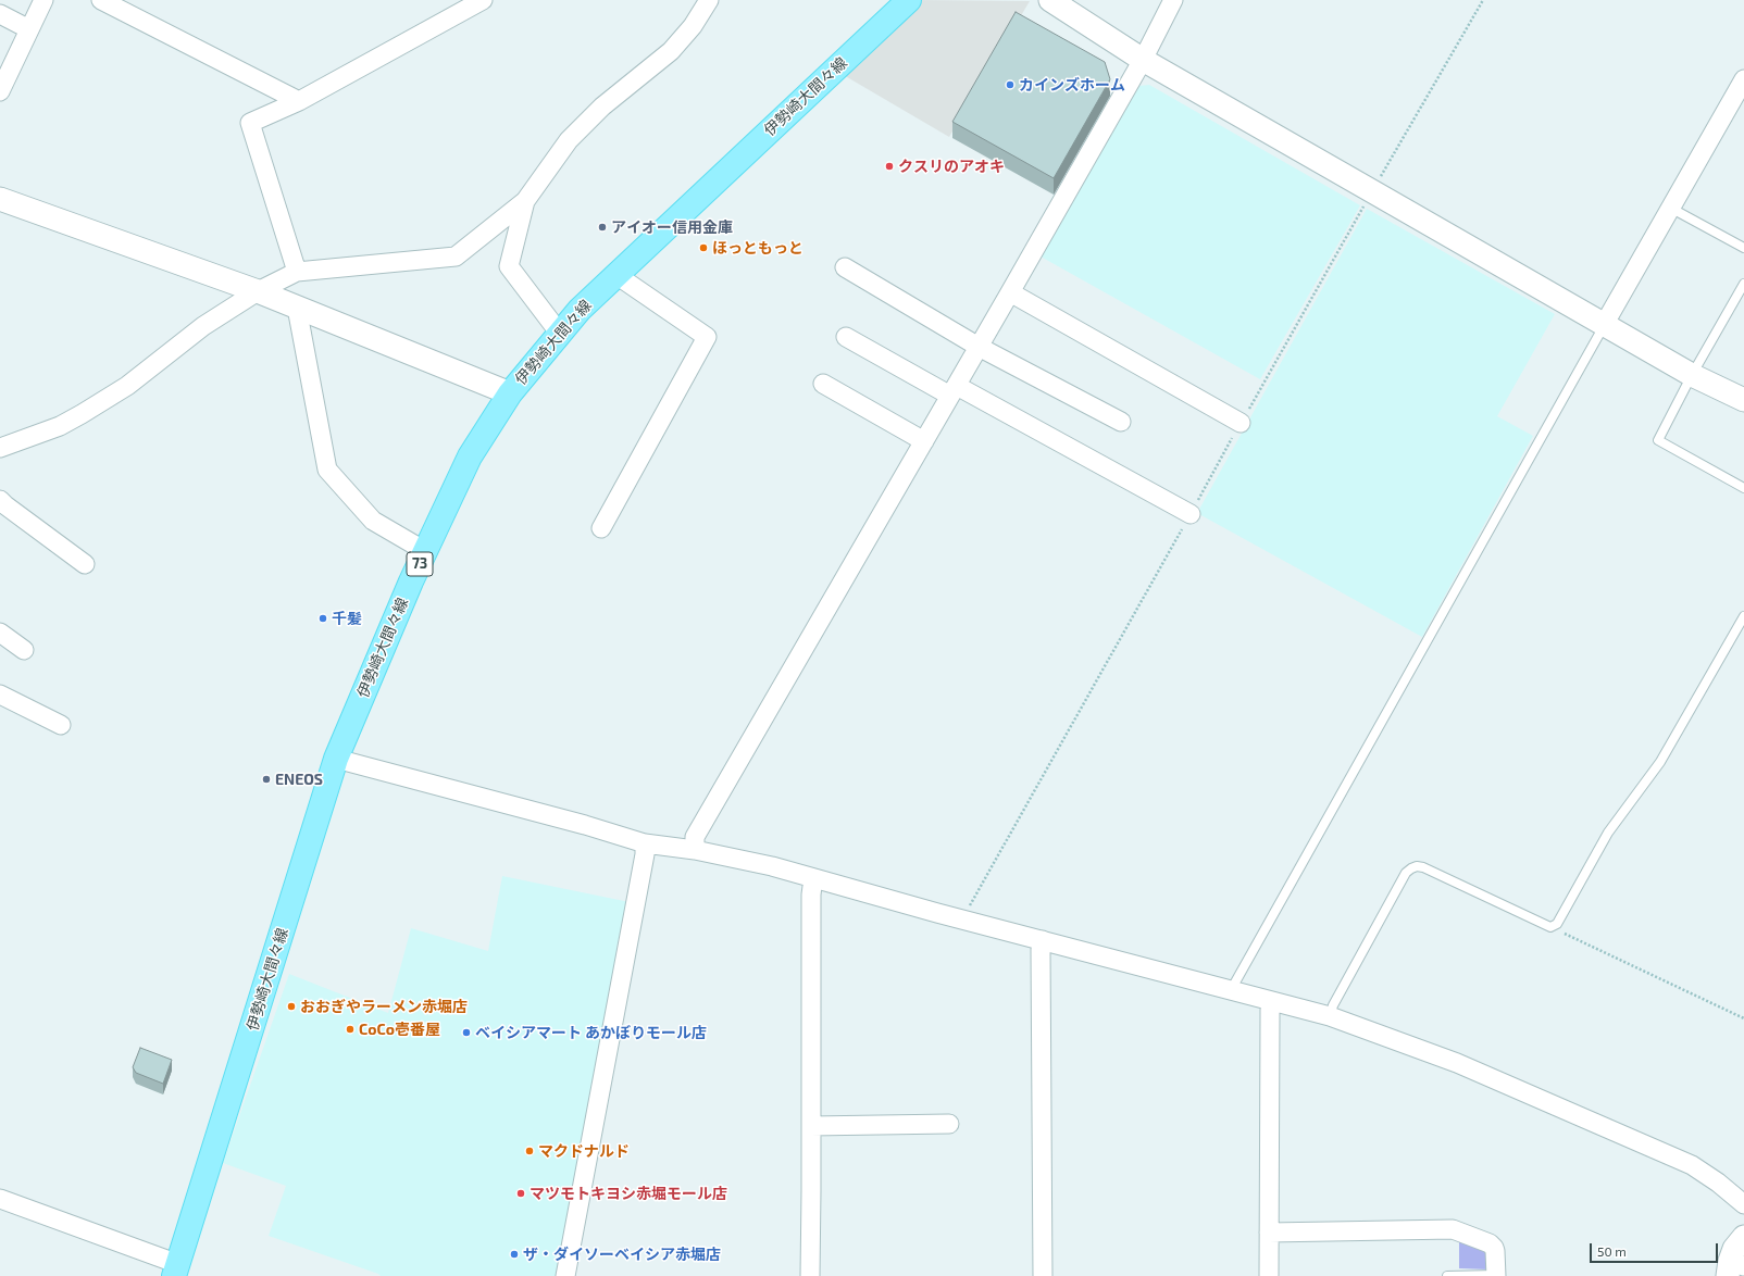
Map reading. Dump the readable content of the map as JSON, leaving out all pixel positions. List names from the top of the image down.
{
  "streets": {
    "main road": ["伊勢崎大間々線", "73"]
  },
  "places": [
    "カインズホーム",
    "クスリのアオキ",
    "アイオー信用金庫",
    "ほっともっと",
    "千髪",
    "ENEOS",
    "おおぎやラーメン赤堀店",
    "CoCo壱番屋",
    "ベイシアマート あかぼりモール店",
    "マクドナルド",
    "マツモトキヨシ赤堀モール店",
    "ザ・ダイソーベイシア赤堀店"
  ],
  "scale_bar": "50 m"
}
